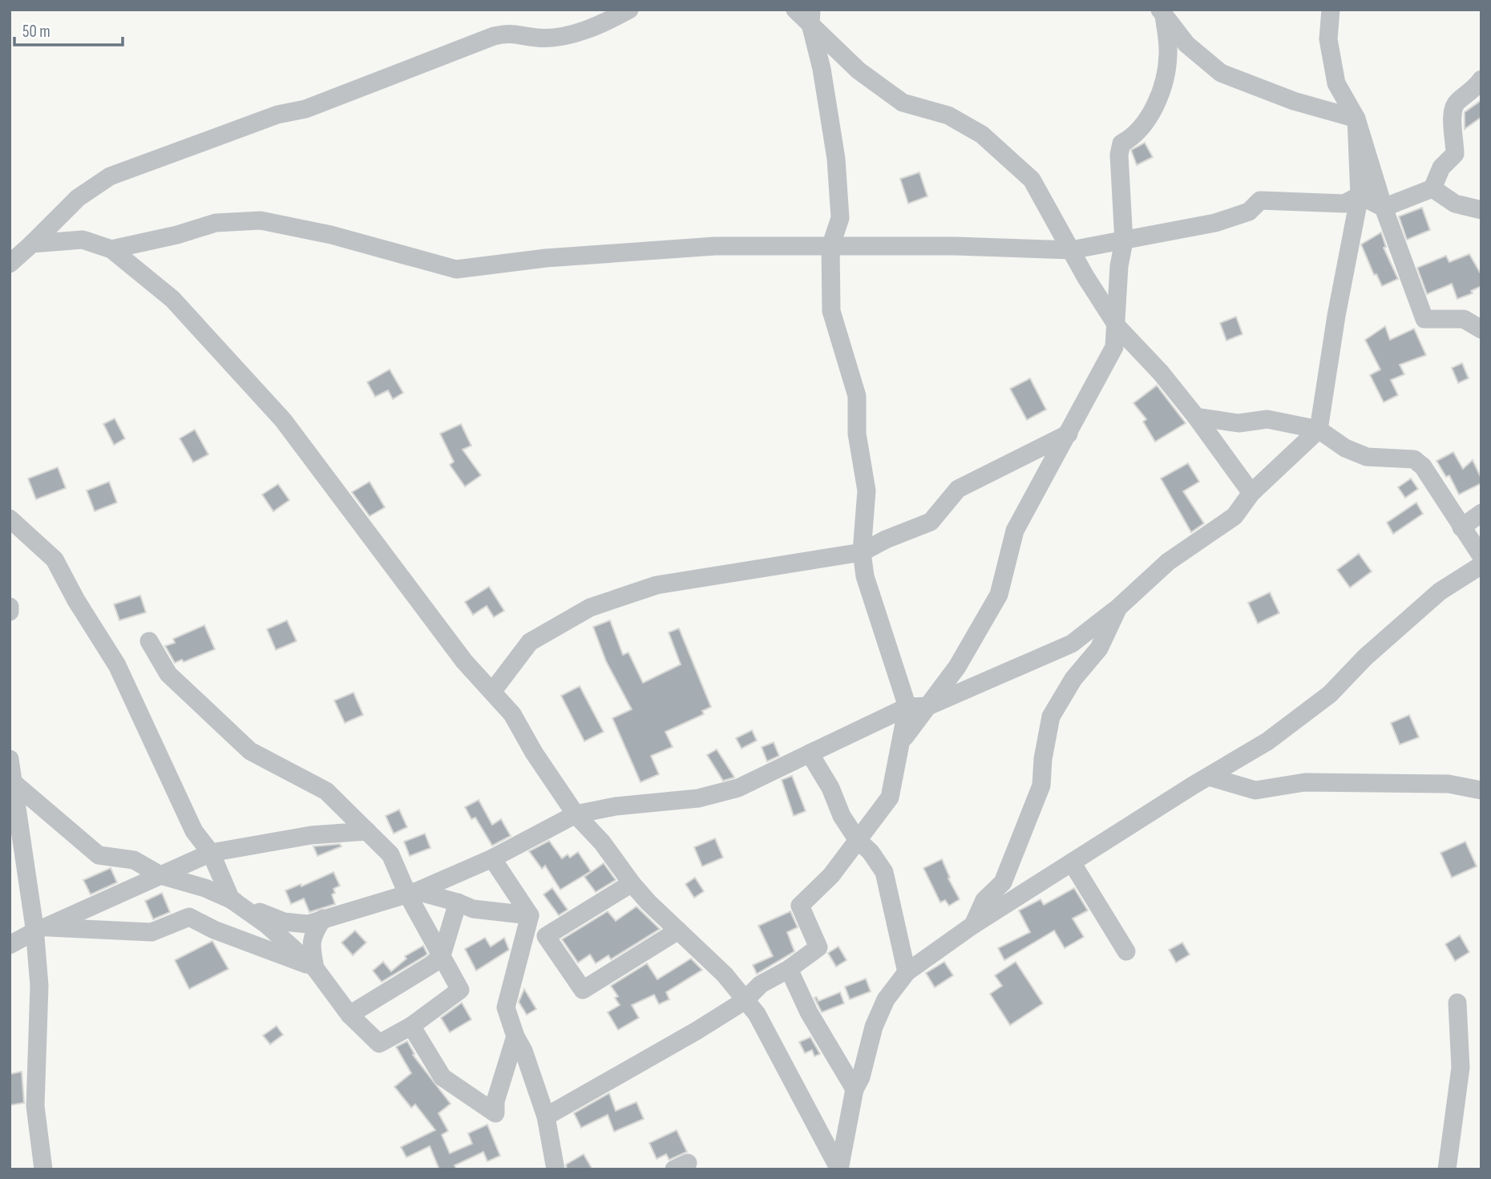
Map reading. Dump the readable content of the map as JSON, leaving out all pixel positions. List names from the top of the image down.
{
  "scale_bar": "50 m"
}
